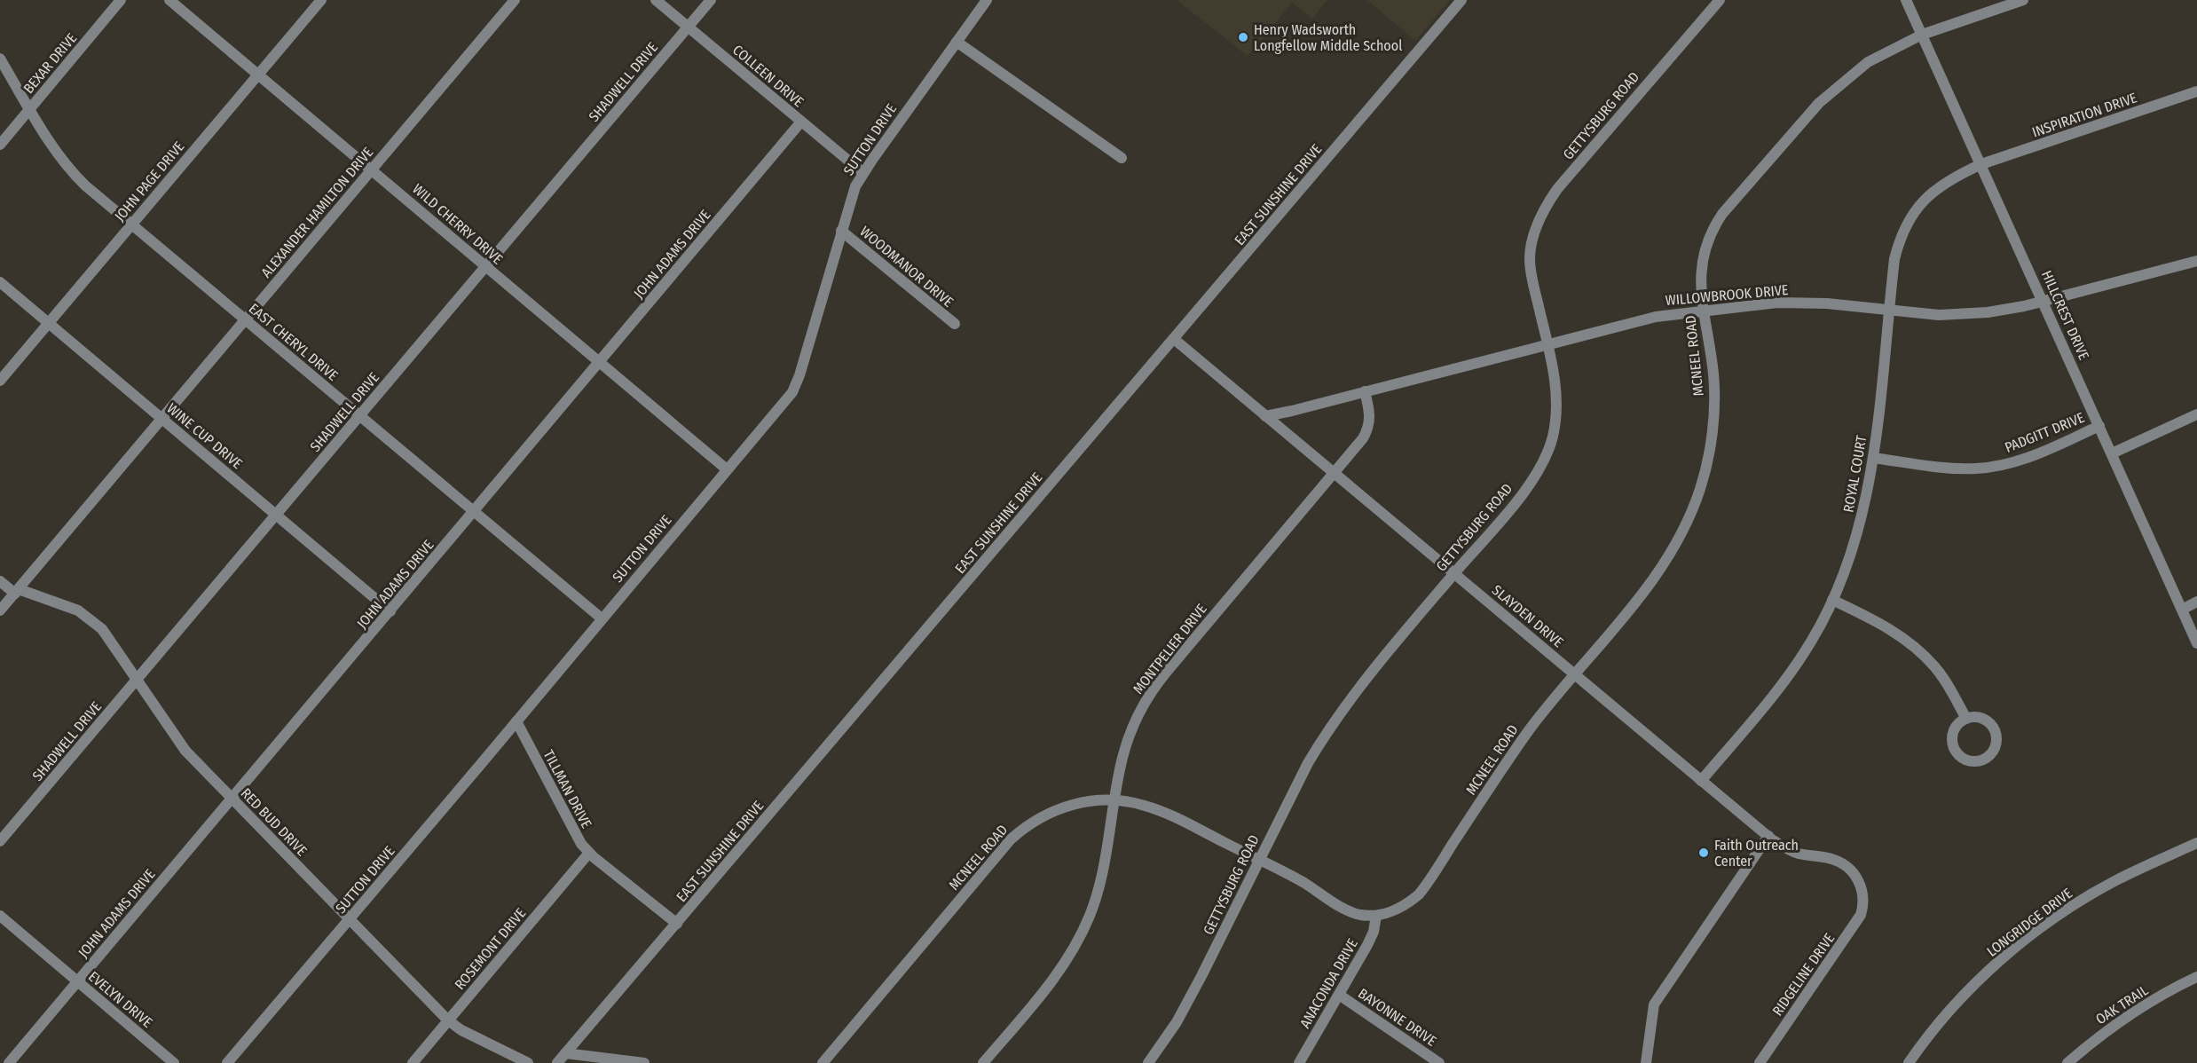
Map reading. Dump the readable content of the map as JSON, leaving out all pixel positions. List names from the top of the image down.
{
  "streets": {
    "street": [
      "BEXAR DRIVE",
      "COLLEEN DRIVE",
      "SHADWELL DRIVE",
      "INSPIRATION DRIVE",
      "GETTYSBURG ROAD",
      "SUTTON DRIVE",
      "JOHN PAGE DRIVE",
      "EAST SUNSHINE DRIVE",
      "ALEXANDER HAMILTON DRIVE",
      "WILD CHERRY DRIVE",
      "JOHN ADAMS DRIVE",
      "WOODMANOR DRIVE",
      "WILLOWBROOK DRIVE",
      "HILLCREST DRIVE",
      "EAST CHERYL DRIVE",
      "MCNEEL ROAD",
      "PADGITT DRIVE",
      "WINE CUP DRIVE",
      "ROYAL COURT",
      "SLAYDEN DRIVE",
      "MONTPELIER DRIVE",
      "TILLMAN DRIVE",
      "RED BUD DRIVE",
      "LONGRIDGE DRIVE",
      "ROSEMONT DRIVE",
      "RIDGELINE DRIVE",
      "ANACONDA DRIVE",
      "EVELYN DRIVE",
      "OAK TRAIL",
      "BAYONNE DRIVE"
    ]
  },
  "crossings": [
    ["BEXAR DRIVE", "EAST CHERYL DRIVE"],
    ["COLLEEN DRIVE", "SHADWELL DRIVE"],
    ["COLLEEN DRIVE", "SUTTON DRIVE"],
    ["COLLEEN DRIVE", "JOHN ADAMS DRIVE"],
    ["SHADWELL DRIVE", "WILD CHERRY DRIVE"],
    ["SHADWELL DRIVE", "EAST CHERYL DRIVE"],
    ["SHADWELL DRIVE", "WINE CUP DRIVE"],
    ["SHADWELL DRIVE", "RED BUD DRIVE"],
    ["INSPIRATION DRIVE", "HILLCREST DRIVE"],
    ["INSPIRATION DRIVE", "ROYAL COURT"],
    ["GETTYSBURG ROAD", "WILLOWBROOK DRIVE"],
    ["GETTYSBURG ROAD", "MCNEEL ROAD"],
    ["GETTYSBURG ROAD", "SLAYDEN DRIVE"],
    ["SUTTON DRIVE", "WILD CHERRY DRIVE"],
    ["SUTTON DRIVE", "WOODMANOR DRIVE"],
    ["SUTTON DRIVE", "EAST CHERYL DRIVE"],
    ["SUTTON DRIVE", "TILLMAN DRIVE"],
    ["SUTTON DRIVE", "RED BUD DRIVE"],
    ["JOHN PAGE DRIVE", "WILD CHERRY DRIVE"],
    ["JOHN PAGE DRIVE", "EAST CHERYL DRIVE"],
    ["JOHN PAGE DRIVE", "WINE CUP DRIVE"],
    ["EAST SUNSHINE DRIVE", "SLAYDEN DRIVE"],
    ["EAST SUNSHINE DRIVE", "TILLMAN DRIVE"],
    ["ALEXANDER HAMILTON DRIVE", "WILD CHERRY DRIVE"],
    ["ALEXANDER HAMILTON DRIVE", "EAST CHERYL DRIVE"],
    ["ALEXANDER HAMILTON DRIVE", "WINE CUP DRIVE"],
    ["ALEXANDER HAMILTON DRIVE", "RED BUD DRIVE"],
    ["WILD CHERRY DRIVE", "JOHN ADAMS DRIVE"],
    ["JOHN ADAMS DRIVE", "EAST CHERYL DRIVE"],
    ["JOHN ADAMS DRIVE", "WINE CUP DRIVE"],
    ["JOHN ADAMS DRIVE", "RED BUD DRIVE"],
    ["JOHN ADAMS DRIVE", "EVELYN DRIVE"],
    ["WILLOWBROOK DRIVE", "HILLCREST DRIVE"],
    ["WILLOWBROOK DRIVE", "MCNEEL ROAD"],
    ["WILLOWBROOK DRIVE", "ROYAL COURT"],
    ["WILLOWBROOK DRIVE", "SLAYDEN DRIVE"],
    ["WILLOWBROOK DRIVE", "MONTPELIER DRIVE"],
    ["HILLCREST DRIVE", "MCNEEL ROAD"],
    ["HILLCREST DRIVE", "PADGITT DRIVE"],
    ["HILLCREST DRIVE", "ROYAL COURT"],
    ["MCNEEL ROAD", "SLAYDEN DRIVE"],
    ["MCNEEL ROAD", "MONTPELIER DRIVE"],
    ["MCNEEL ROAD", "ANACONDA DRIVE"],
    ["PADGITT DRIVE", "ROYAL COURT"],
    ["ROYAL COURT", "SLAYDEN DRIVE"],
    ["SLAYDEN DRIVE", "MONTPELIER DRIVE"],
    ["SLAYDEN DRIVE", "RIDGELINE DRIVE"],
    ["TILLMAN DRIVE", "ROSEMONT DRIVE"],
    ["RED BUD DRIVE", "ROSEMONT DRIVE"],
    ["ANACONDA DRIVE", "BAYONNE DRIVE"]
  ],
  "places": ["Henry Wadsworth Longfellow Middle School", "Faith Outreach Center"]
}
